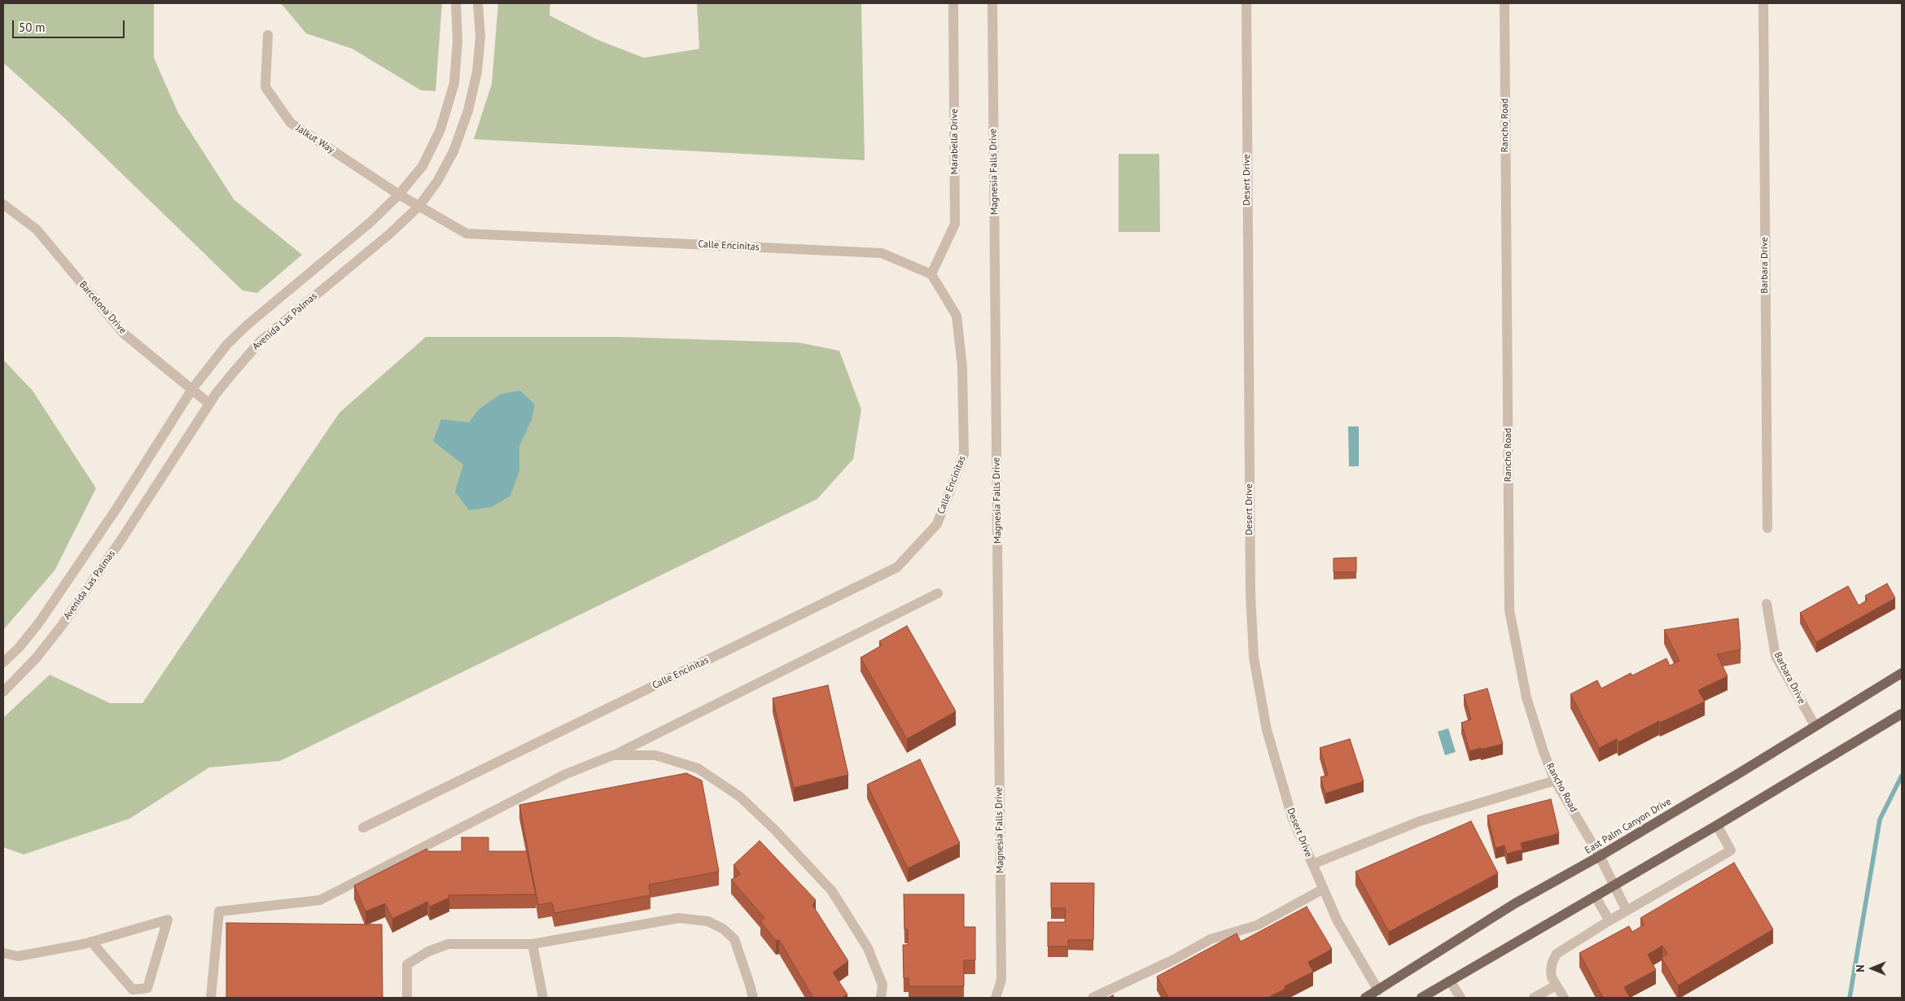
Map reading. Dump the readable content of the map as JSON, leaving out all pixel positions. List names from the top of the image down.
{
  "streets": {
    "main road": ["East Palm Canyon Drive"],
    "street": [
      "Rancho Road",
      "Jalkut Way",
      "Marabella Drive",
      "Magnesia Falls Drive",
      "Desert Drive",
      "Calle Encinitas",
      "Barbara Drive",
      "Barcelona Drive",
      "Avenida Las Palmas"
    ]
  },
  "crossings": [
    ["Rancho Road", "East Palm Canyon Drive"],
    ["Jalkut Way", "Calle Encinitas"],
    ["Jalkut Way", "Avenida Las Palmas"],
    ["Marabella Drive", "Calle Encinitas"],
    ["Desert Drive", "East Palm Canyon Drive"],
    ["Calle Encinitas", "Avenida Las Palmas"],
    ["Barbara Drive", "East Palm Canyon Drive"],
    ["Barcelona Drive", "Avenida Las Palmas"]
  ],
  "scale_bar": "50 m",
  "north": "left"
}
